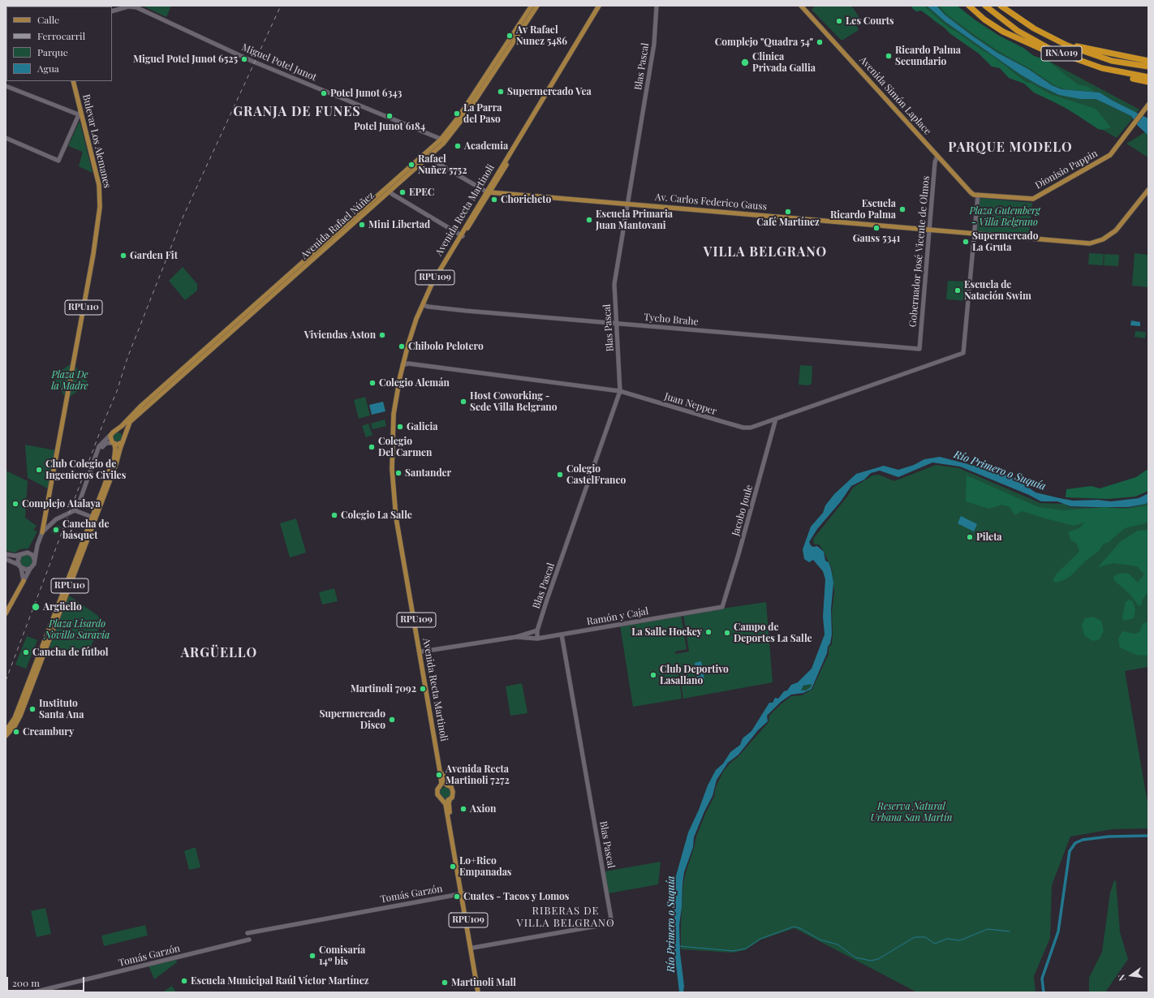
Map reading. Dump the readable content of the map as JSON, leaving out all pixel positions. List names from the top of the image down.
{
  "streets": {
    "highway": ["RNA019"],
    "main road": [
      "Miguel Potel Junot",
      "Blas Pascal",
      "Avenida Simón Laplace",
      "Bulevar Los Alemanes",
      "Dionisio Pappin",
      "Av. Carlos Federico Gauss",
      "Avenida Recta Martinoli",
      "Avenida Rafael Núñez",
      "Gobernador José Vicente de Olmos",
      "RPU109",
      "RPU110",
      "Tycho Brahe",
      "Juan Nepper",
      "Jacobo Joule",
      "Ramón y Cajal",
      "Tomás Garzón"
    ]
  },
  "crossings": [
    ["Miguel Potel Junot", "Avenida Rafael Núñez"],
    ["Blas Pascal", "Av. Carlos Federico Gauss"],
    ["Blas Pascal", "RPU109"],
    ["Blas Pascal", "Tycho Brahe"],
    ["Blas Pascal", "Juan Nepper"],
    ["Blas Pascal", "Ramón y Cajal"],
    ["Avenida Simón Laplace", "Dionisio Pappin"],
    ["Avenida Simón Laplace", "Gobernador José Vicente de Olmos"],
    ["Av. Carlos Federico Gauss", "Avenida Recta Martinoli"],
    ["Av. Carlos Federico Gauss", "Gobernador José Vicente de Olmos"],
    ["Av. Carlos Federico Gauss", "Juan Nepper"],
    ["Avenida Recta Martinoli", "RPU109"],
    ["Avenida Recta Martinoli", "Tycho Brahe"],
    ["Avenida Recta Martinoli", "Juan Nepper"],
    ["Avenida Recta Martinoli", "Ramón y Cajal"],
    ["Avenida Rafael Núñez", "RPU110"],
    ["Gobernador José Vicente de Olmos", "Tycho Brahe"],
    ["RPU109", "Tomás Garzón"],
    ["Juan Nepper", "Jacobo Joule"],
    ["Jacobo Joule", "Ramón y Cajal"]
  ],
  "districts": [
    "GRANJA DE FUNES",
    "PARQUE MODELO",
    "VILLA BELGRANO",
    "ARGÜELLO",
    "RIBERAS DE VILLA BELGRANO"
  ],
  "water": ["Río Primero o Suquía"],
  "parks": [
    "Plaza Gutemberg - Villa Belgrano",
    "Plaza De la Madre",
    "Plaza Lisardo Novillo Saravia",
    "Reserva Natural Urbana San Martín"
  ],
  "places": [
    "Les Courts",
    "Av Rafael Nunez 5486",
    "Complejo \"Quadra 54\"",
    "Ricardo Palma Secundario",
    "Miguel Potel Junot 6525",
    "Clinica Privada Gallia",
    "Supermercado Vea",
    "Potel Junot 6343",
    "La Parra del Paso",
    "Potel Junot 6184",
    "Academia",
    "Rafael Nuñez 5752",
    "EPEC",
    "Choricheto",
    "Escuela Ricardo Palma",
    "Café Martínez",
    "Escuela Primaria Juan Mantovani",
    "Mini Libertad",
    "Gauss 5341",
    "Supermercado La Gruta",
    "Garden Fit",
    "Escuela de Natación Swim",
    "Viviendas Aston",
    "Chibolo Pelotero",
    "Colegio Alemán",
    "Host Coworking - Sede Villa Belgrano",
    "Galicia",
    "Colegio Del Carmen",
    "Club Colegio de Ingenieros Civiles",
    "Santander",
    "Colegio CastelFranco",
    "Complejo Atalaya",
    "Colegio La Salle",
    "Cancha de básquet",
    "Pileta",
    "Argüello",
    "La Salle Hockey",
    "Campo de Deportes La Salle",
    "Cancha de fútbol",
    "Club Deportivo Lasallano",
    "Martinoli 7092",
    "Instituto Santa Ana",
    "Supermercado Disco",
    "Creambury",
    "Avenida Recta Martinoli 7272",
    "Axion",
    "Lo+Rico Empanadas",
    "Cuates - Tacos y Lomos",
    "Comisaría 14º bis",
    "Escuela Municipal Raúl Víctor Martínez",
    "Martinoli Mall"
  ],
  "legend": [
    "Calle",
    "Ferrocarril",
    "Parque",
    "Agua"
  ],
  "scale_bar": "200 m",
  "north": "left"
}
